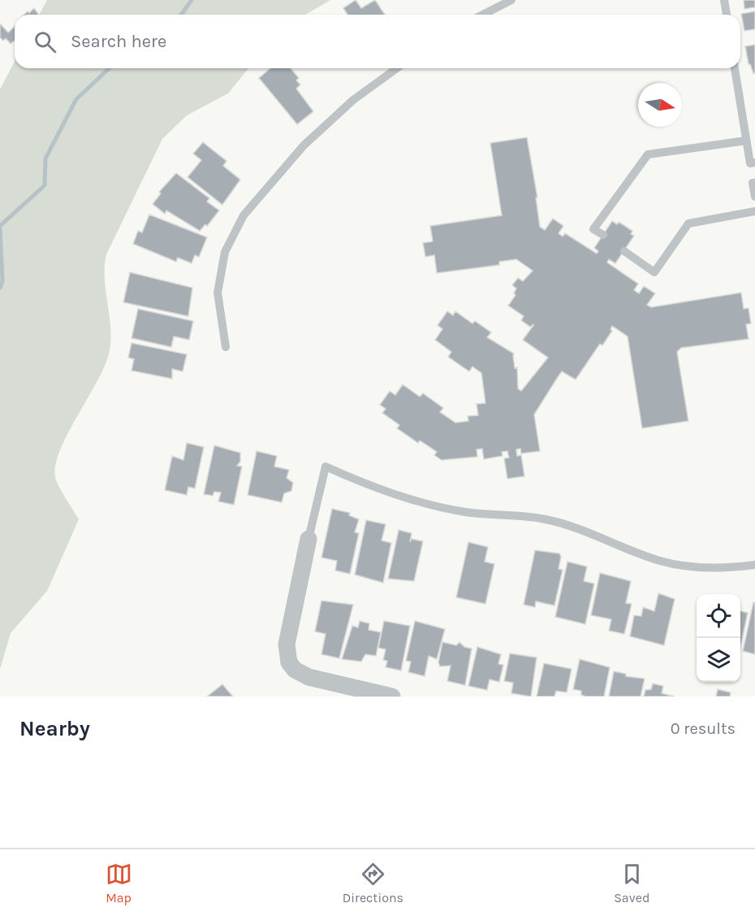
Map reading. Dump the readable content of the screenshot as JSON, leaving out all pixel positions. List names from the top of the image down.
{
  "north": "right",
  "page": {
    "search": "Search here",
    "heading": ["Nearby", "0 results"],
    "nav": ["Map", "Directions", "Saved"]
  }
}
